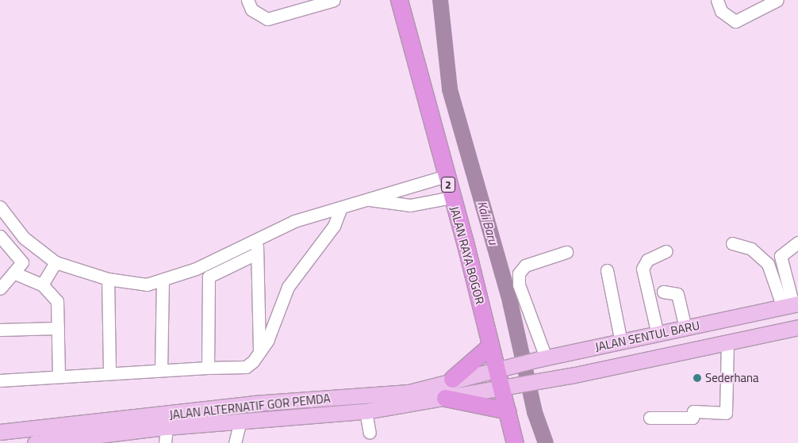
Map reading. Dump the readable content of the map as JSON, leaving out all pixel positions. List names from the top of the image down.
{
  "streets": {
    "highway": ["2", "JALAN RAYA BOGOR"],
    "main road": ["JALAN SENTUL BARU", "JALAN ALTERNATIF GOR PEMDA"]
  },
  "crossings": [
    ["JALAN RAYA BOGOR", "JALAN SENTUL BARU"],
    ["JALAN RAYA BOGOR", "JALAN ALTERNATIF GOR PEMDA"],
    ["JALAN SENTUL BARU", "JALAN ALTERNATIF GOR PEMDA"]
  ],
  "water": ["Kali Baru"],
  "places": ["Sederhana"]
}
